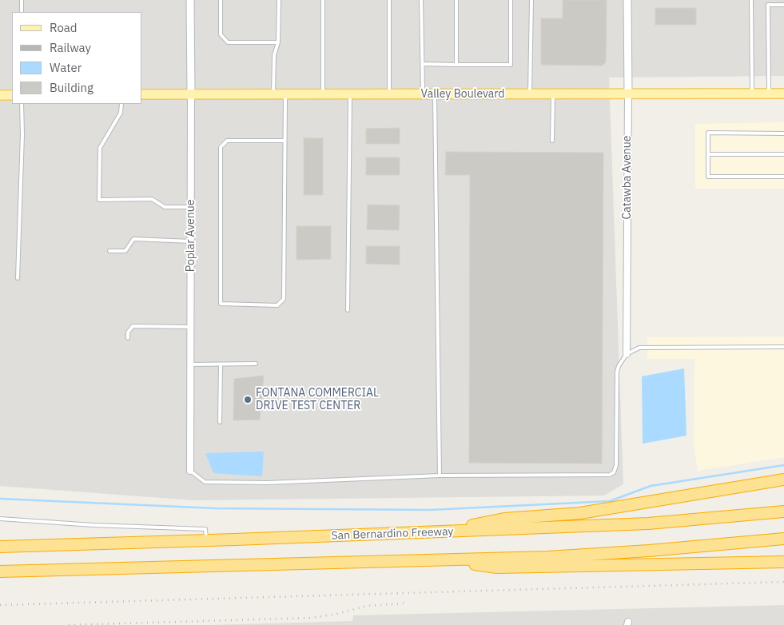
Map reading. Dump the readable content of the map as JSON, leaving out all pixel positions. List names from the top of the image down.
{
  "streets": {
    "highway": ["San Bernardino Freeway"],
    "main road": ["Valley Boulevard"],
    "street": ["Catawba Avenue", "Poplar Avenue"]
  },
  "crossings": [
    ["Valley Boulevard", "Catawba Avenue"],
    ["Valley Boulevard", "Poplar Avenue"]
  ],
  "places": ["FONTANA COMMERCIAL DRIVE TEST CENTER"],
  "legend": [
    "Road",
    "Railway",
    "Water",
    "Building"
  ]
}
